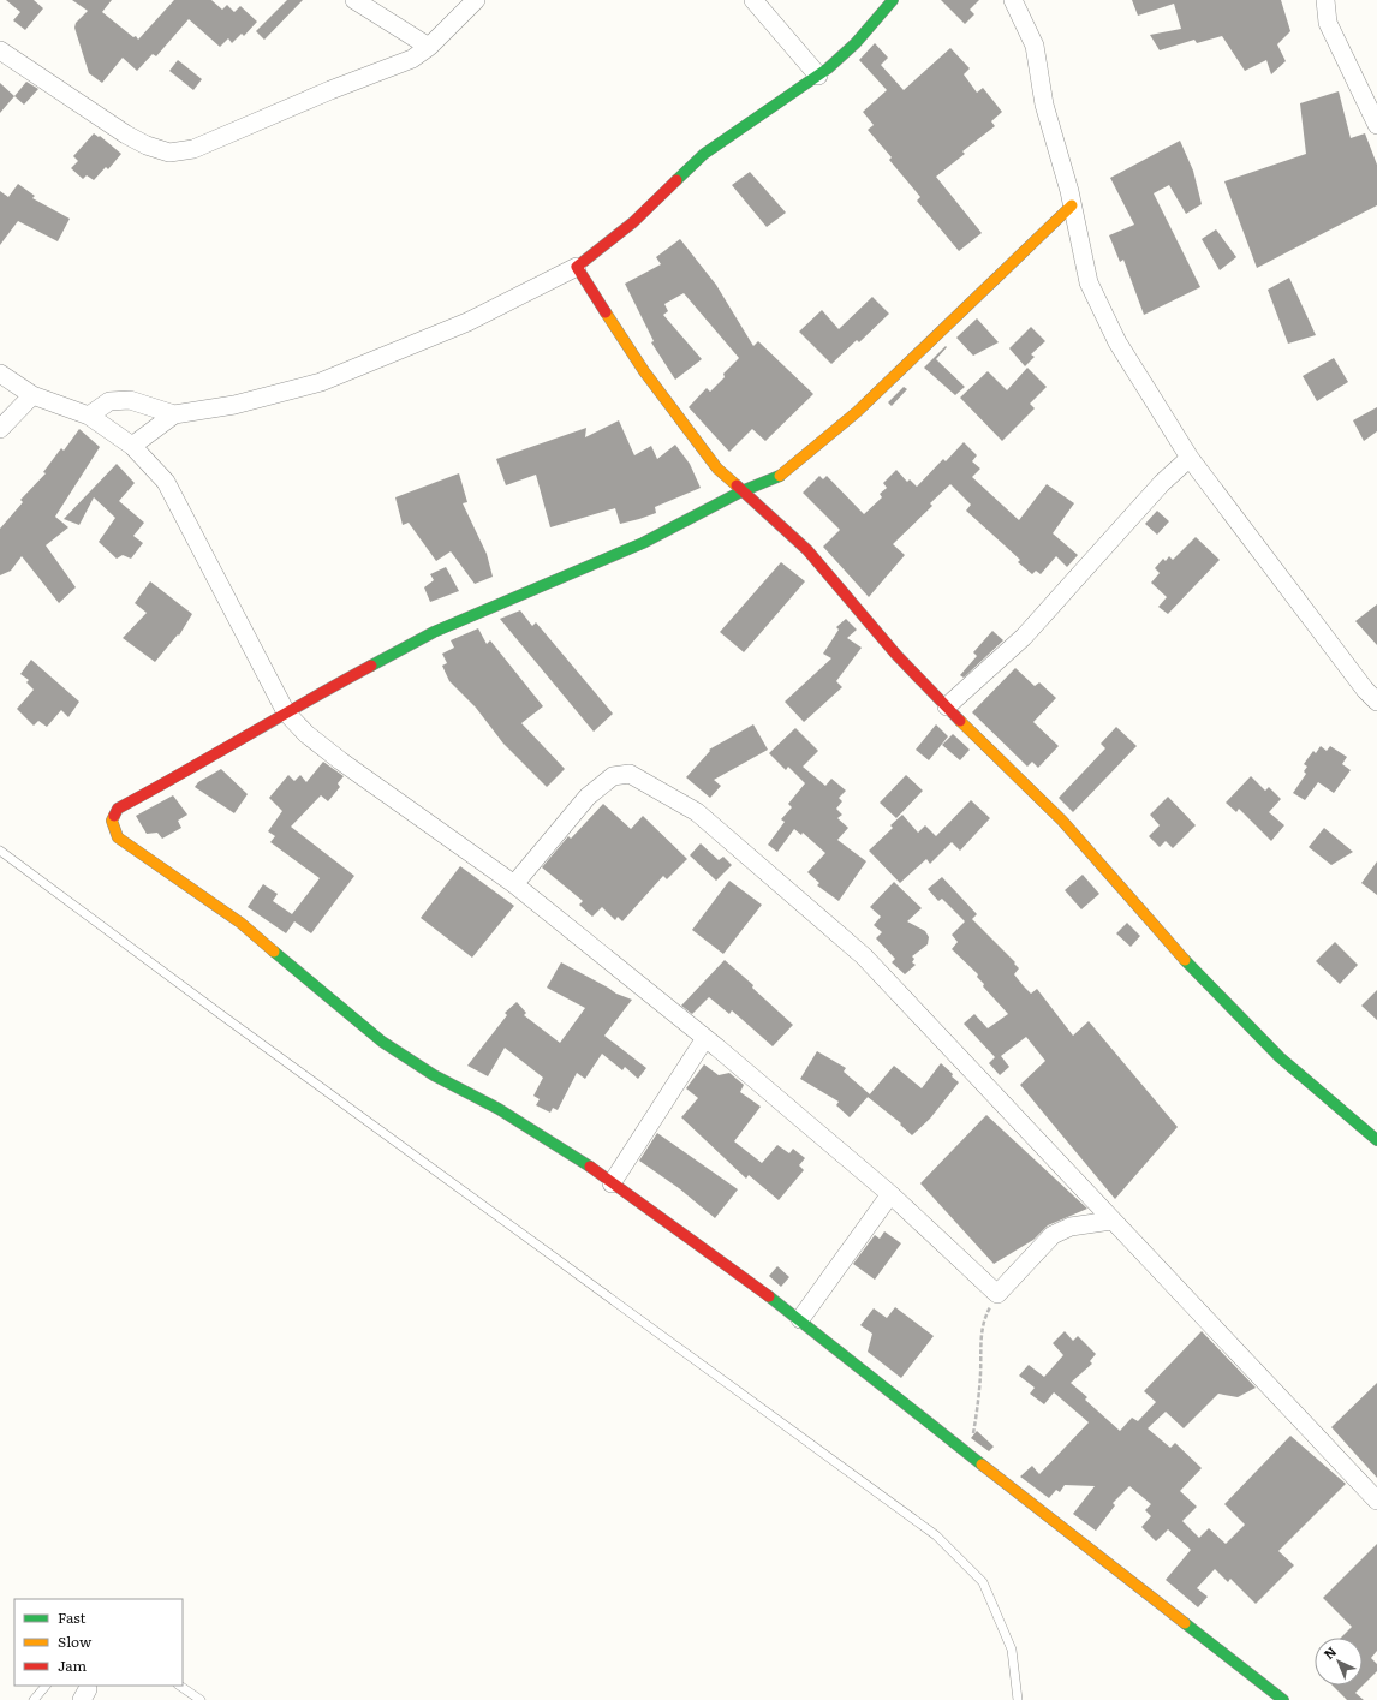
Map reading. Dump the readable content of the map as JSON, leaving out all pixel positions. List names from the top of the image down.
{
  "legend": ["Fast", "Slow", "Jam"],
  "north": "top left"
}
